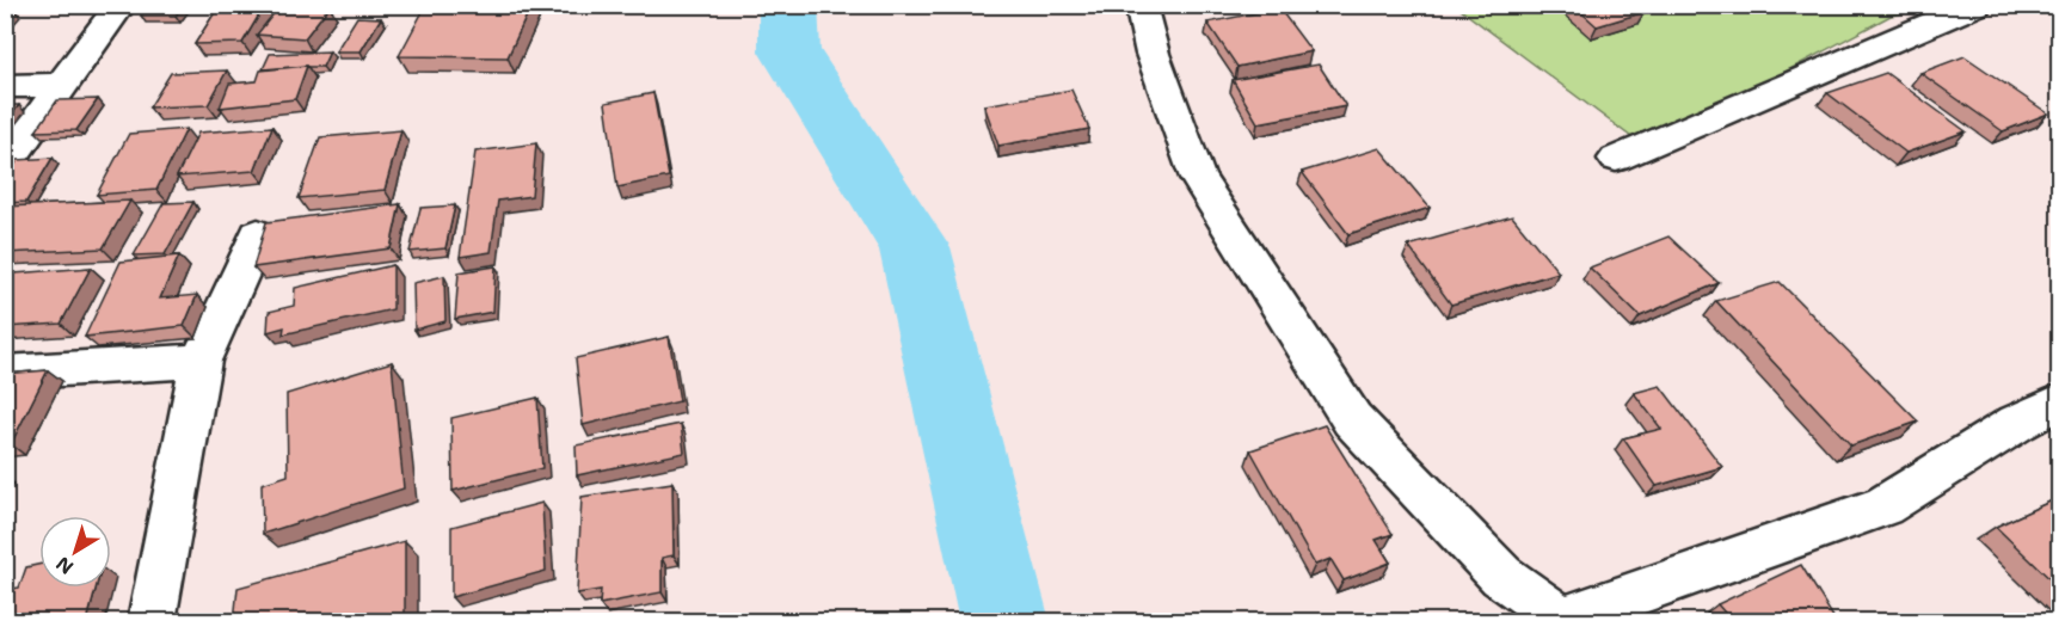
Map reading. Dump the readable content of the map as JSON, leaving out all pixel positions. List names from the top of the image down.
{
  "north": "bottom left"
}
